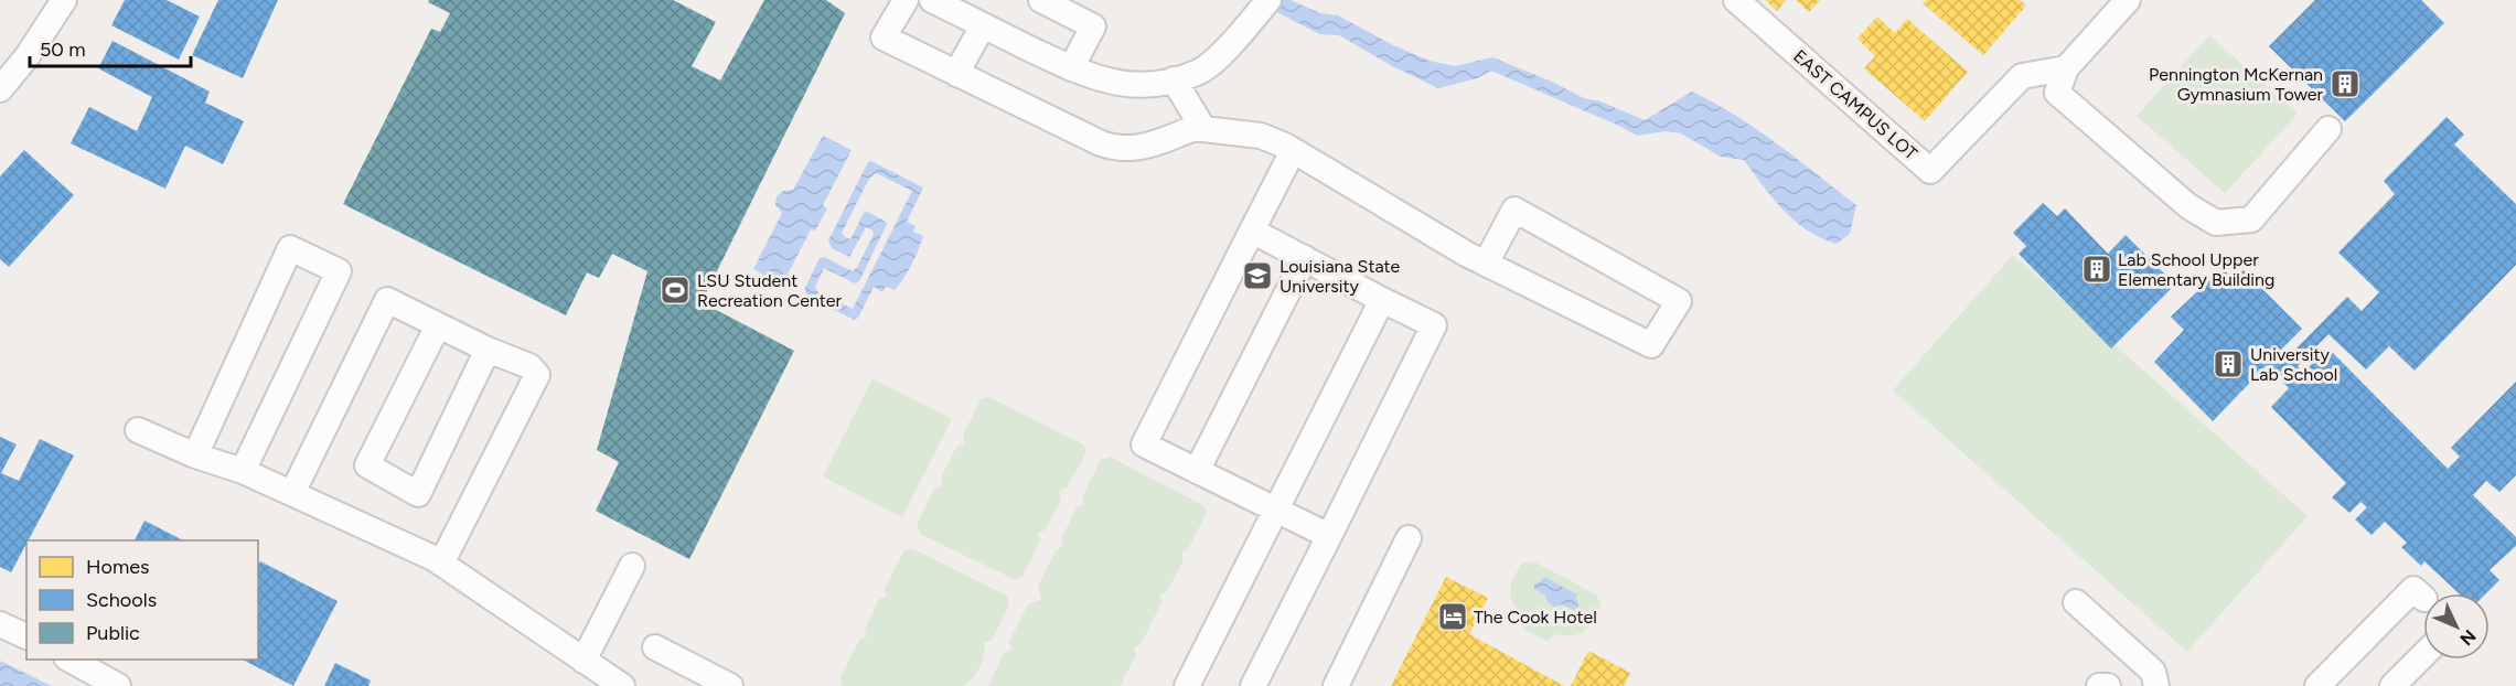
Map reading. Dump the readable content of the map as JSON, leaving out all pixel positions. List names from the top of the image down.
{
  "streets": {
    "street": ["EAST CAMPUS LOT"]
  },
  "places": {
    "building": ["Pennington McKernan Gymnasium Tower", "Lab School Upper Elementary Building", "University Lab School"],
    "school or university": ["Louisiana State University"],
    "sports": ["LSU Student Recreation Center"],
    "hotel": ["The Cook Hotel"]
  },
  "legend": ["Homes", "Schools", "Public"],
  "scale_bar": "50 m",
  "north": "bottom right"
}
